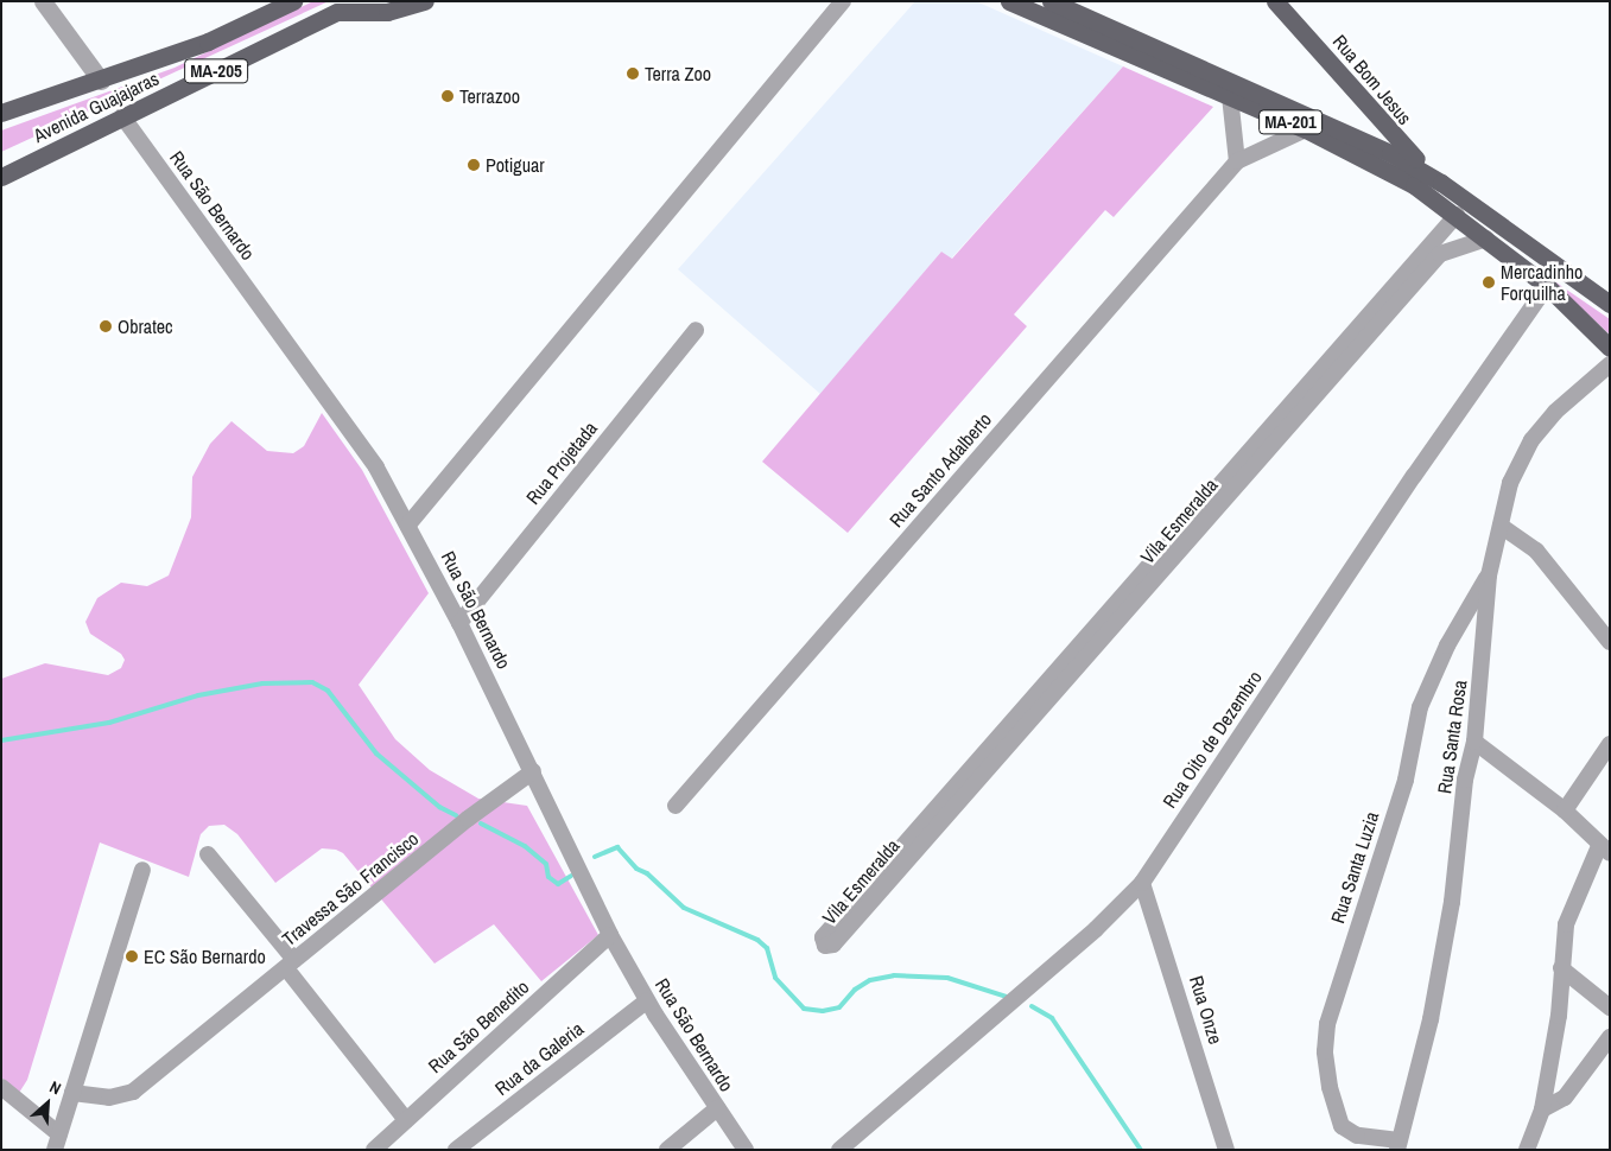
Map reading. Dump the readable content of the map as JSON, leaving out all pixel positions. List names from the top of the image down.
{
  "streets": {
    "main road": [
      "MA-205",
      "Rua Bom Jesus",
      "Avenida Guajajaras",
      "MA-201"
    ],
    "street": [
      "Rua São Bernardo",
      "Rua Projetada",
      "Rua Santo Adalberto",
      "Vila Esmeralda",
      "Rua Santa Rosa",
      "Rua Oito de Dezembro",
      "Rua Santa Luzia",
      "Travessa São Francisco",
      "Rua Onze",
      "Rua São Benedito",
      "Rua da Galeria"
    ]
  },
  "crossings": [
    ["Rua Bom Jesus", "MA-201"],
    ["Avenida Guajajaras", "Rua São Bernardo"],
    ["MA-201", "Rua Santo Adalberto"],
    ["MA-201", "Vila Esmeralda"],
    ["MA-201", "Rua Oito de Dezembro"],
    ["Rua São Bernardo", "Rua Projetada"],
    ["Rua São Bernardo", "Travessa São Francisco"],
    ["Rua São Bernardo", "Rua São Benedito"],
    ["Rua São Bernardo", "Rua da Galeria"],
    ["Rua Santa Rosa", "Rua Santa Luzia"],
    ["Rua Oito de Dezembro", "Rua Onze"]
  ],
  "places": [
    "Terra Zoo",
    "Terrazoo",
    "Potiguar",
    "Mercadinho Forquilha",
    "Obratec",
    "EC São Bernardo"
  ],
  "north": "top right"
}
